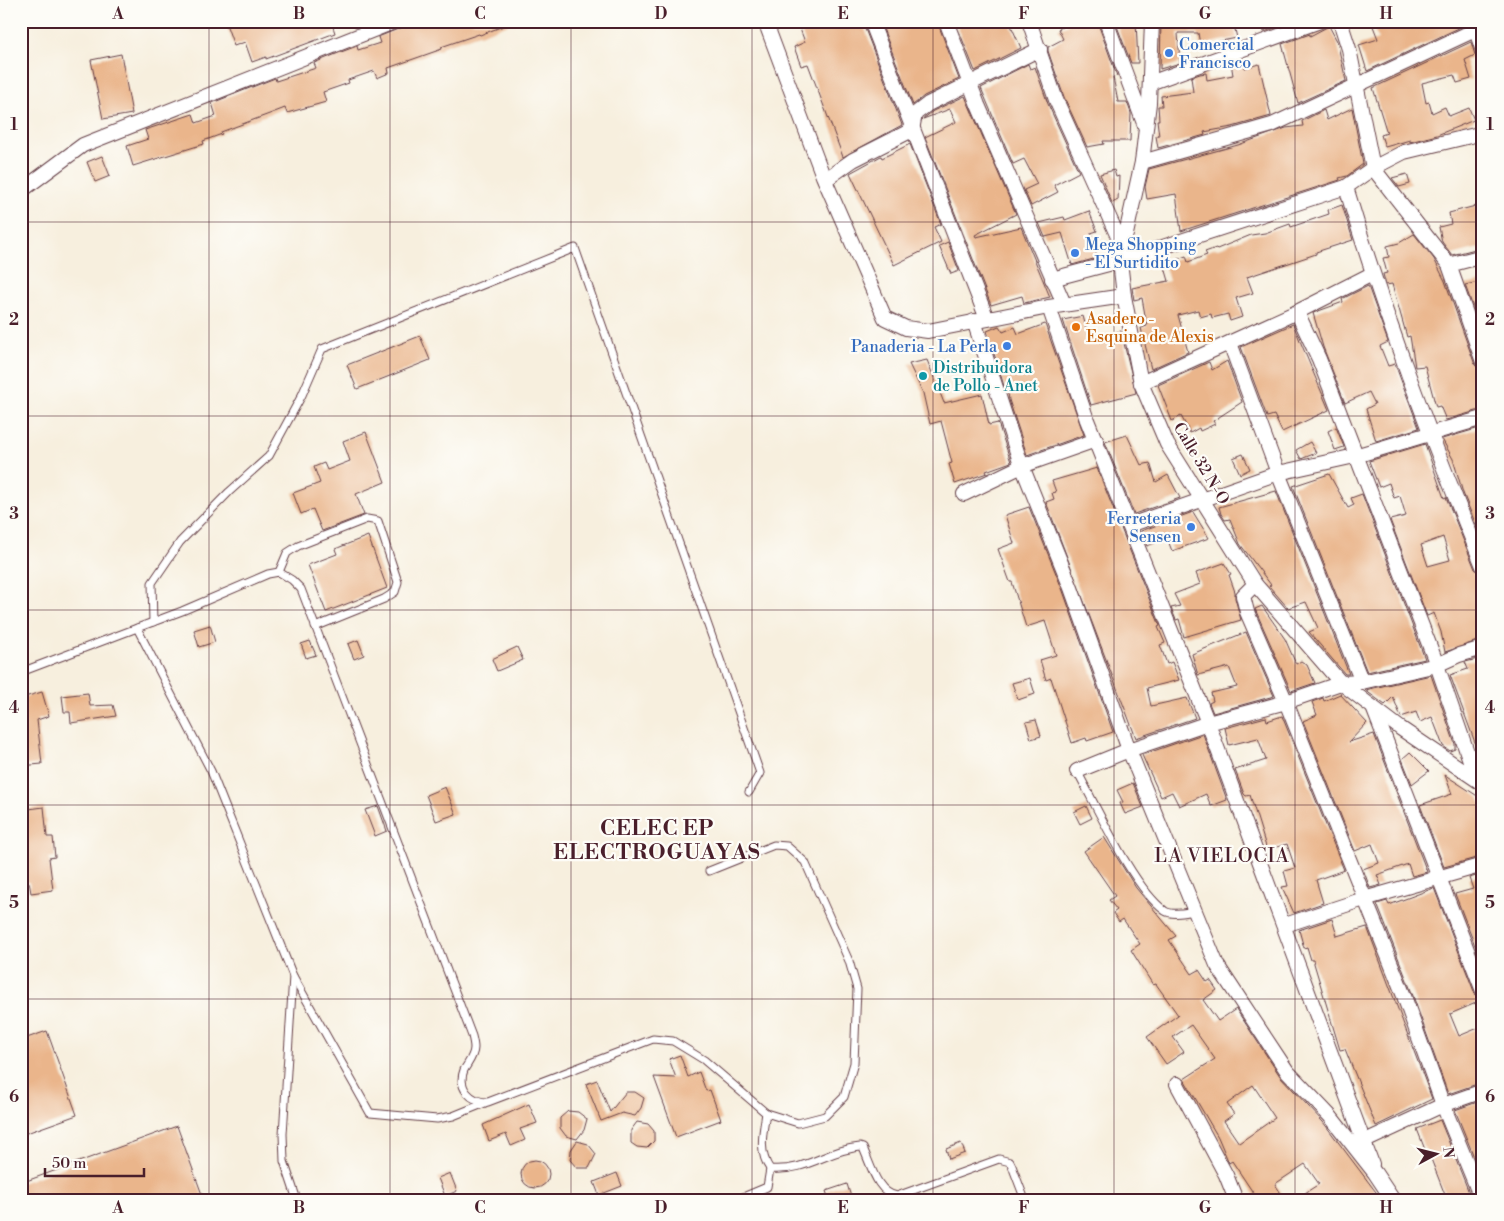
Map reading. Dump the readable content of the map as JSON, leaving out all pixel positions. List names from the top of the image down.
{
  "streets": {
    "street": ["Calle 32 N-O"]
  },
  "districts": ["CELEC EP ELECTROGUAYAS", "LA VIELOCIA"],
  "places": [
    "Comercial Francisco",
    "Mega Shopping - El Surtidito",
    "Asadero - Esquina de Alexis",
    "Panaderia - La Perla",
    "Distribuidora de Pollo - Anet",
    "Ferreteria Sensen"
  ],
  "scale_bar": "50 m",
  "north": "right",
  "grid": {
    "columns": [
      "A",
      "B",
      "C",
      "D",
      "E",
      "F",
      "G",
      "H"
    ],
    "rows": [
      "1",
      "2",
      "3",
      "4",
      "5",
      "6"
    ]
  }
}
